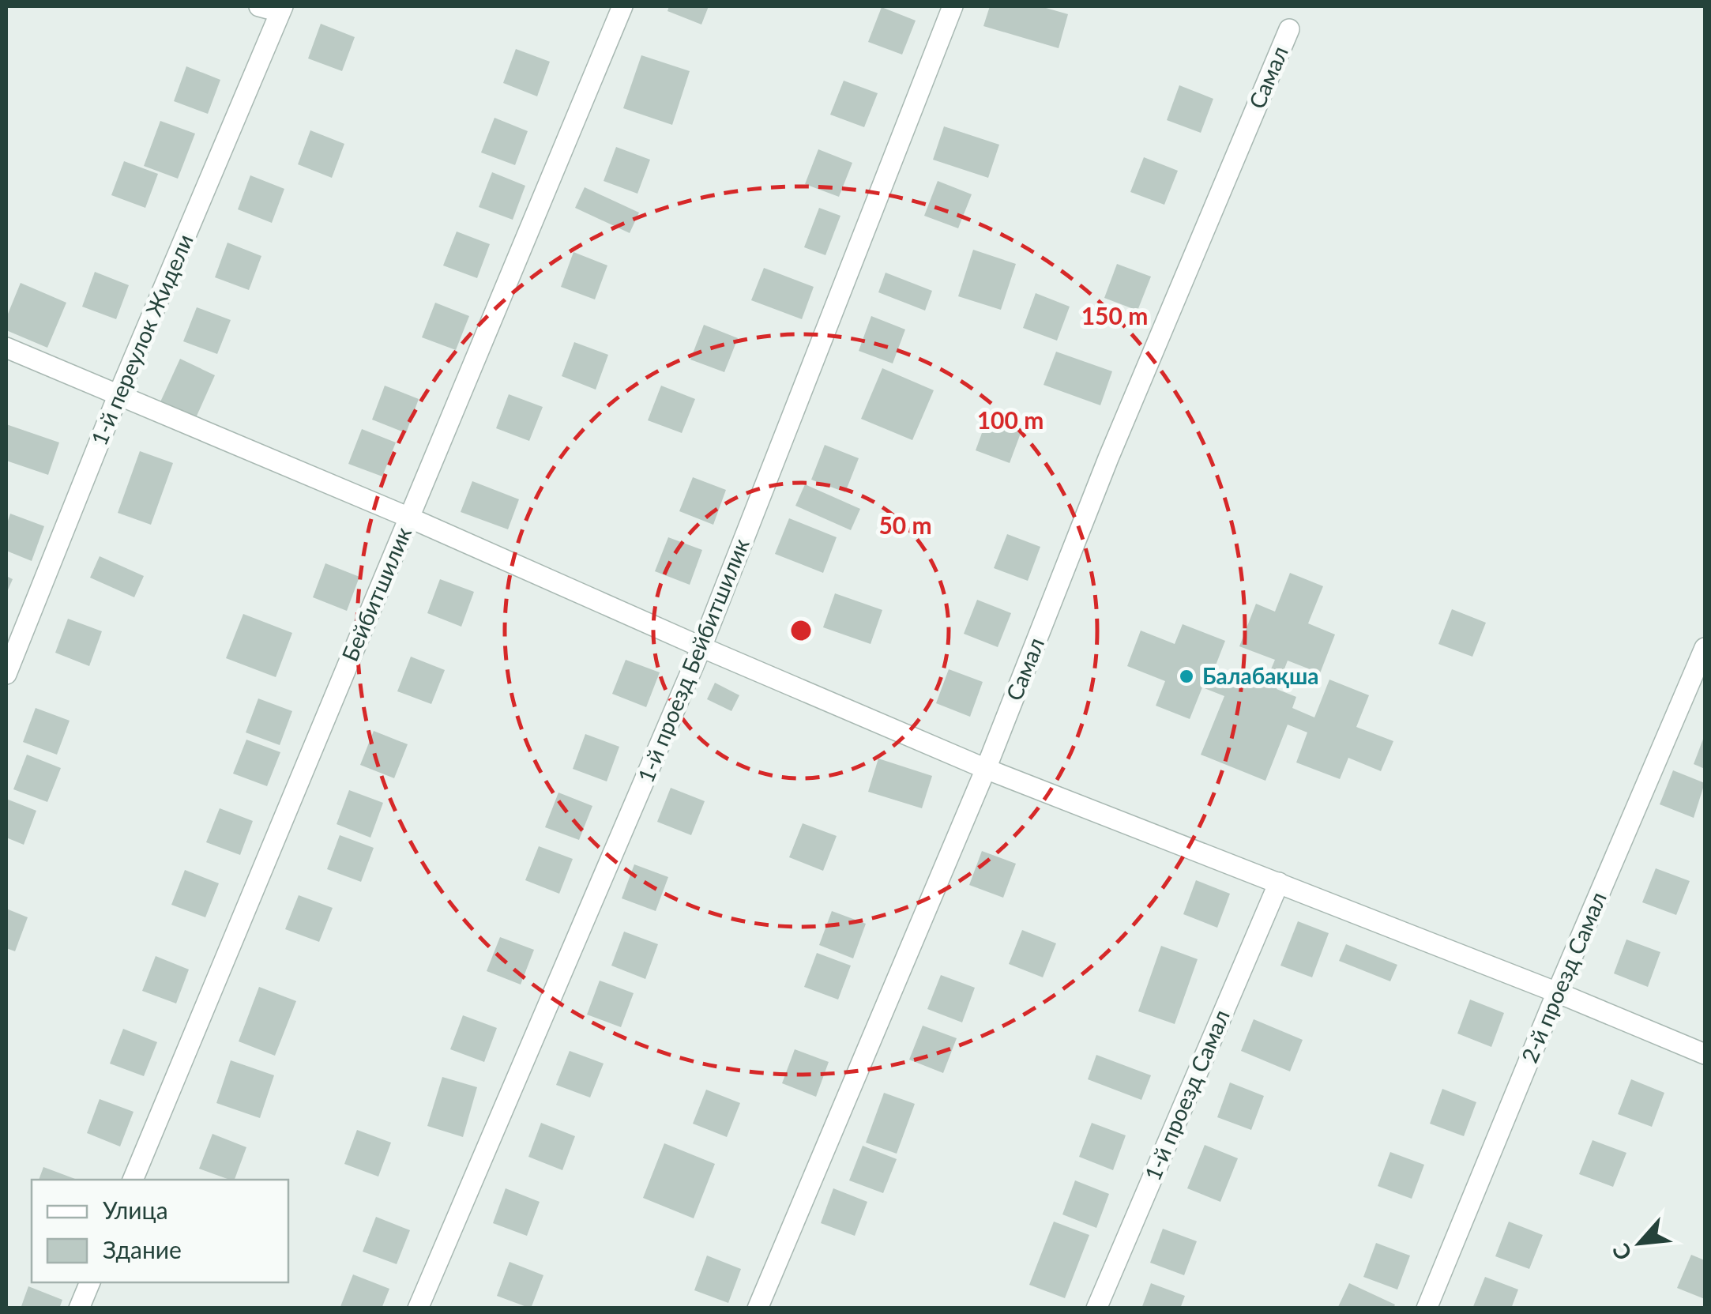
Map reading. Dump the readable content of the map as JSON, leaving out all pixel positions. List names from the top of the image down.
{
  "streets": {
    "street": [
      "Самал",
      "1-й переулок Жидели",
      "Бейбитшилик",
      "1-й проезд Бейбитшилик",
      "2-й проезд Самал",
      "1-й проезд Самал"
    ]
  },
  "places": ["Балабақша"],
  "legend": ["Улица", "Здание"],
  "north": "bottom left",
  "rings": ["150 m", "100 m", "50 m"]
}
